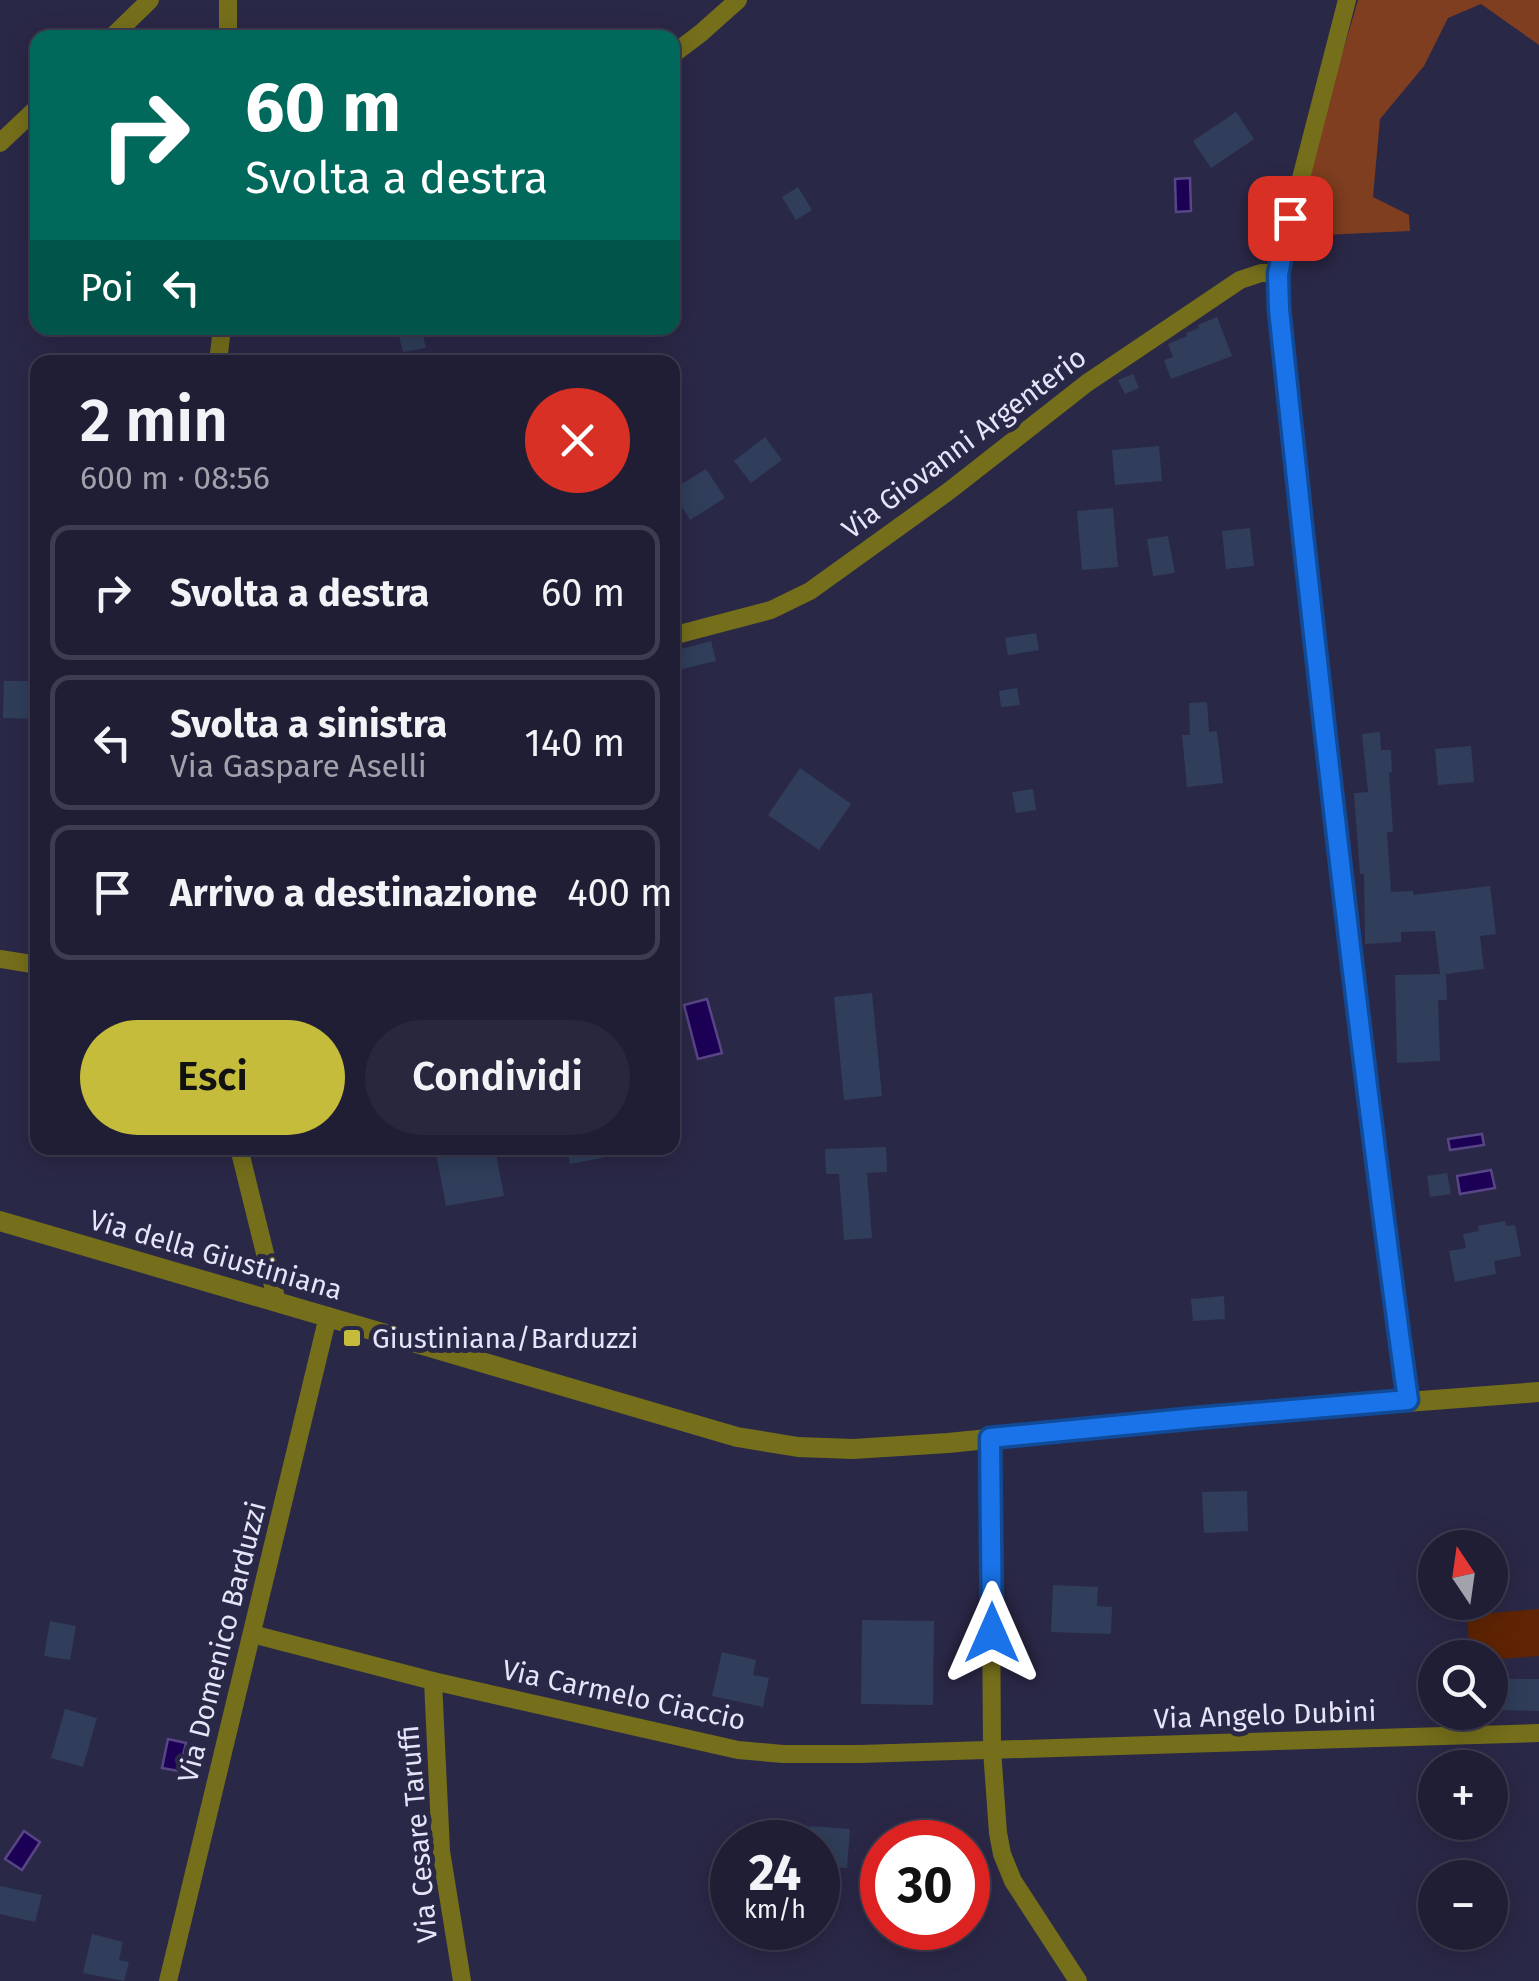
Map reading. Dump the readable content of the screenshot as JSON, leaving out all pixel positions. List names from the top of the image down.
{
  "streets": {
    "street": [
      "Via Giovanni Argenterio",
      "Via della Giustiniana",
      "Via Domenico Barduzzi",
      "Via Carmelo Ciaccio",
      "Via Angelo Dubini",
      "Via Cesare Taruffi"
    ]
  },
  "crossings": [
    ["Via della Giustiniana", "Via Domenico Barduzzi"],
    ["Via Domenico Barduzzi", "Via Carmelo Ciaccio"],
    ["Via Carmelo Ciaccio", "Via Angelo Dubini"],
    ["Via Carmelo Ciaccio", "Via Cesare Taruffi"]
  ],
  "places": {
    "transit": ["Giustiniana/Barduzzi"]
  },
  "north": "top",
  "page": {
    "turn": ["60 m", "Svolta a destra"],
    "then": "Poi",
    "heading": ["2 min", "600 m · 08:56"],
    "list": [
      {
        "name": "Svolta a destra",
        "value": "60 m"
      },
      {
        "name": "Svolta a sinistra",
        "note": "Via Gaspare Aselli",
        "value": "140 m"
      },
      {
        "name": "Arrivo a destinazione",
        "value": "400 m"
      }
    ],
    "buttons": ["Esci", "Condividi"],
    "map_buttons": ["+", "−"],
    "speed": "24 km/h",
    "limit": "30"
  }
}
